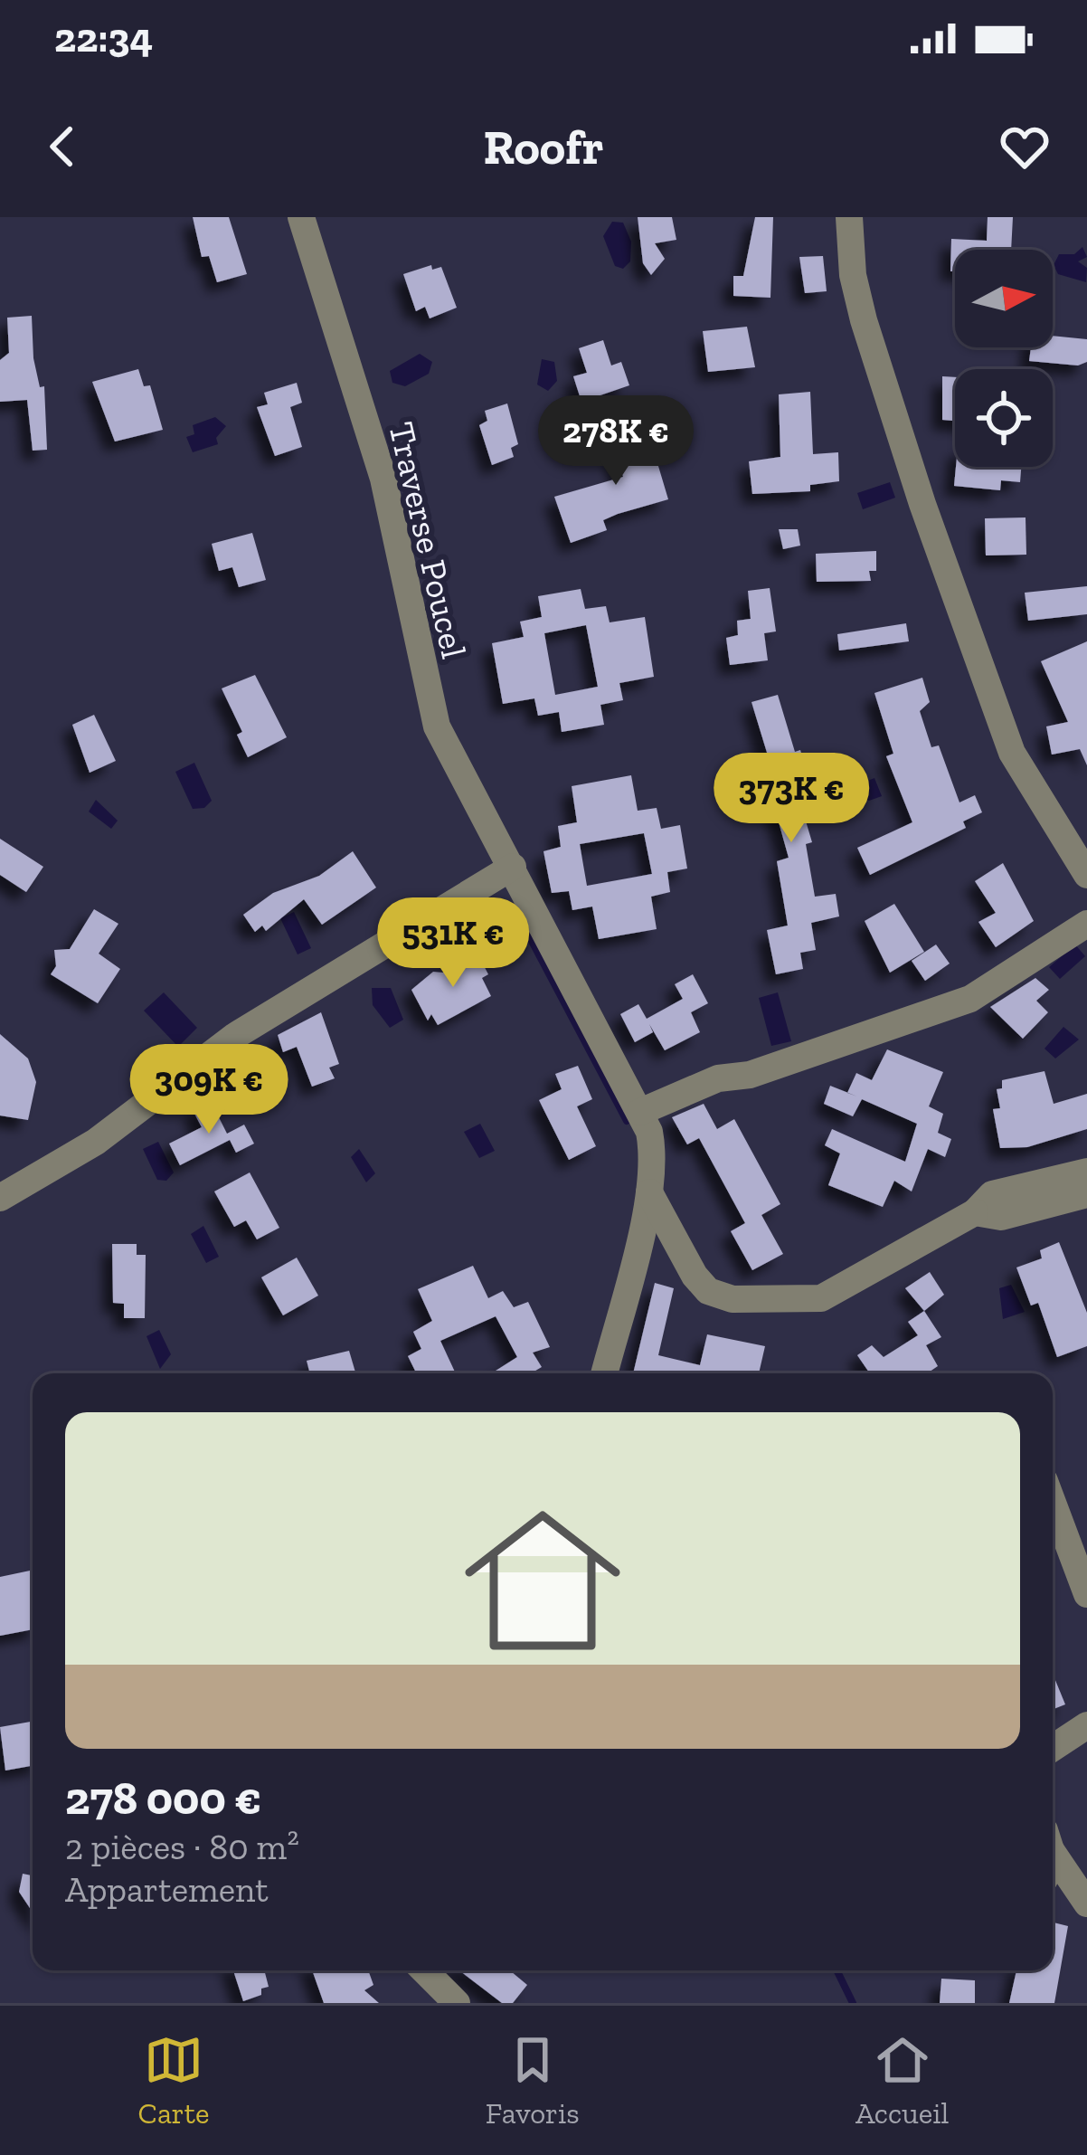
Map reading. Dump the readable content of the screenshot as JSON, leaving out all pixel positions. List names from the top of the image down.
{
  "streets": {
    "street": ["Traverse Poucel"]
  },
  "north": "right",
  "page": {
    "status": "22:34",
    "header": "Roofr",
    "price": [
      "278K €",
      "373K €",
      "531K €",
      "309K €"
    ],
    "list": [
      {
        "name": "278 000 €",
        "note": "2 pièces · 80 m² · Appartement"
      }
    ],
    "tabs": ["Carte", "Favoris", "Accueil"]
  }
}
